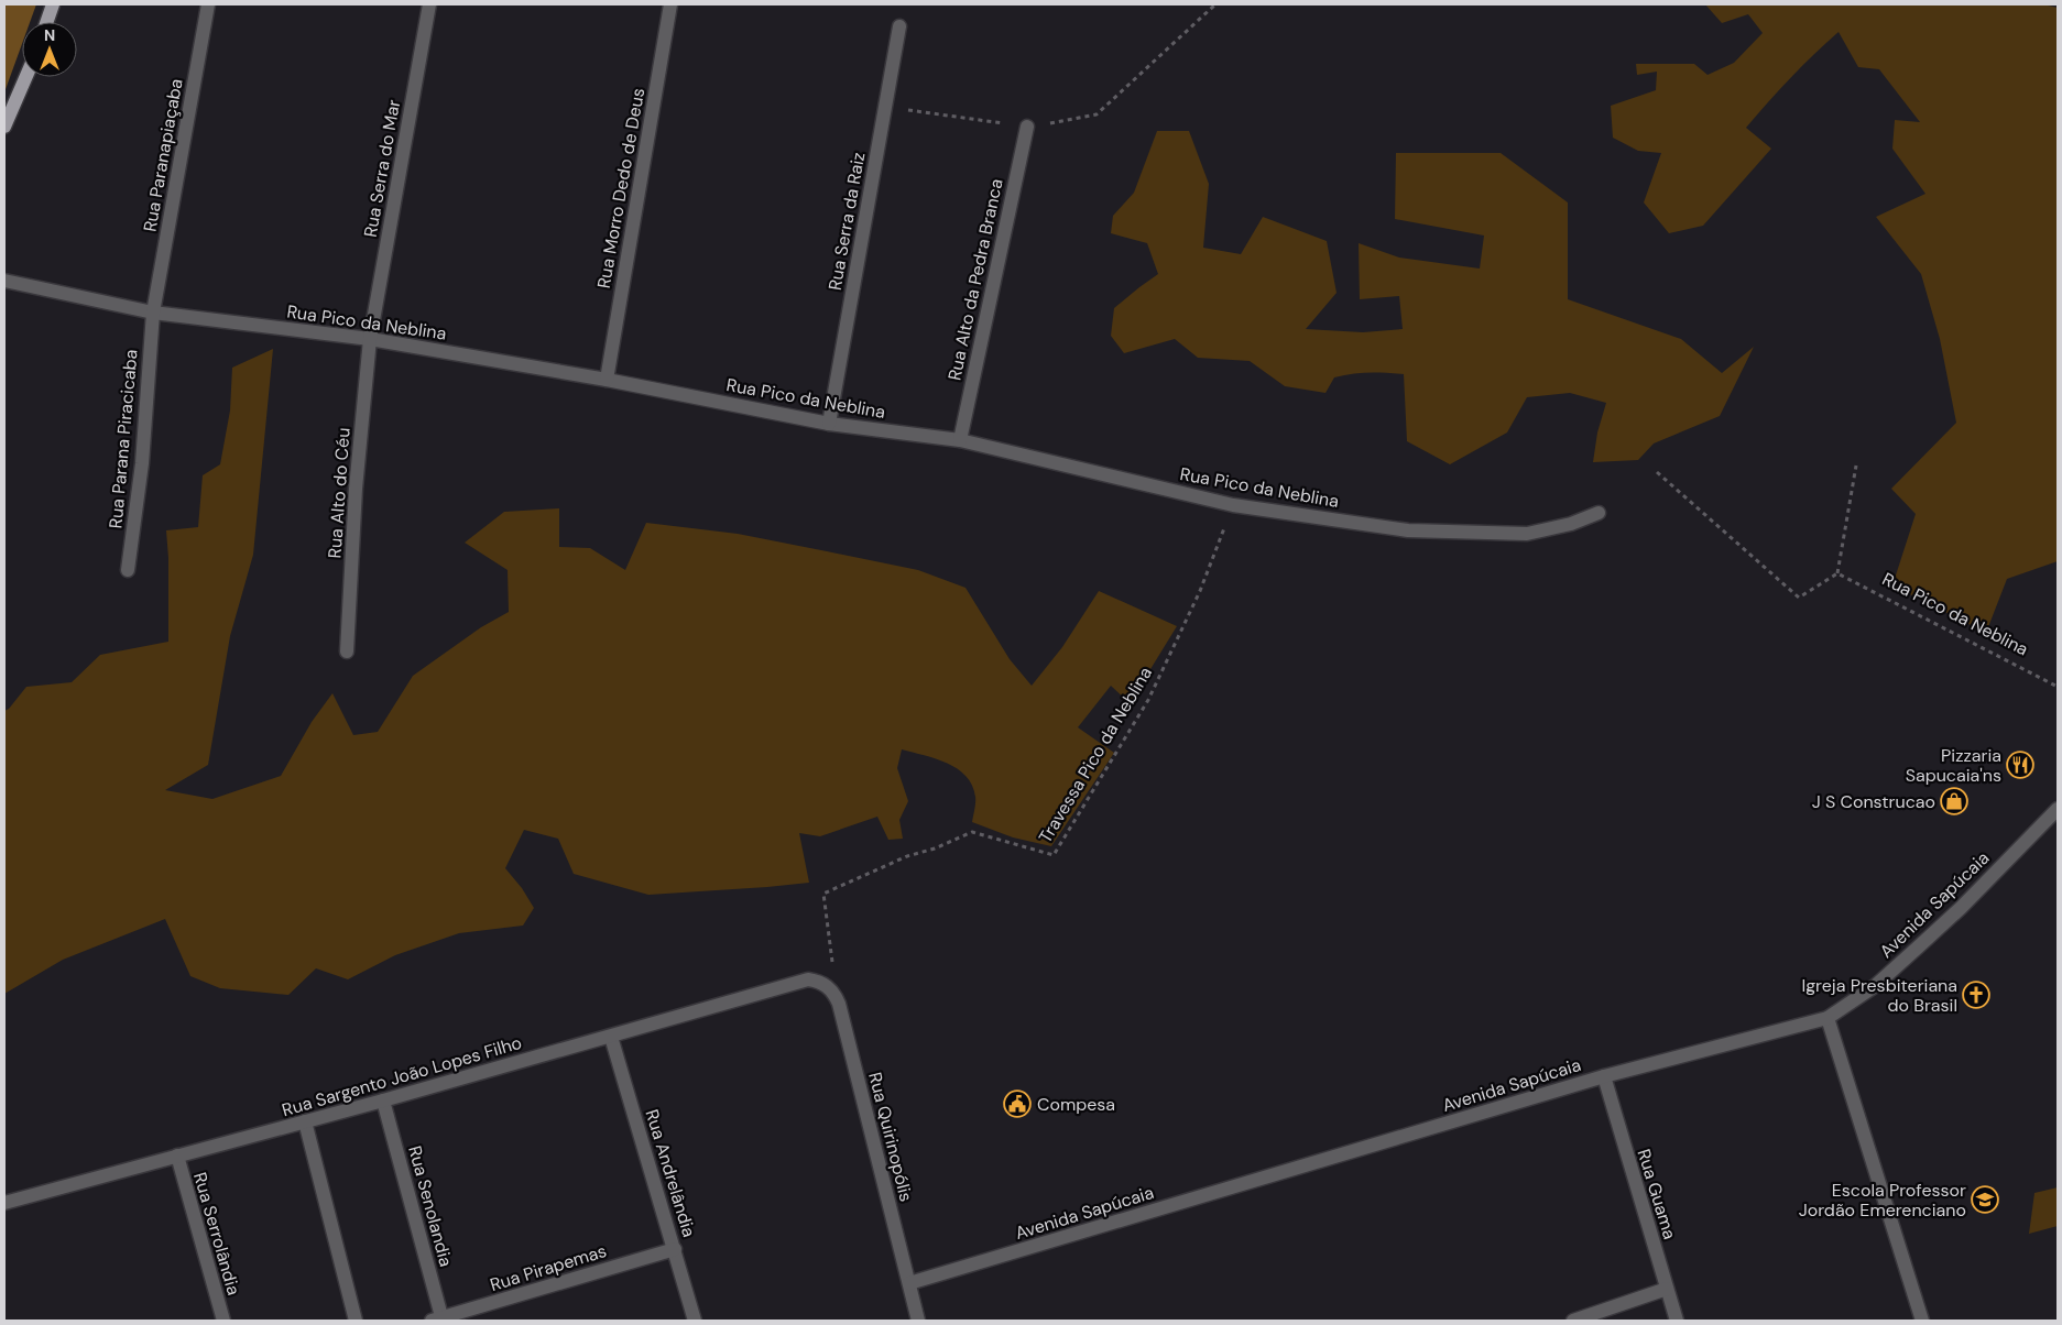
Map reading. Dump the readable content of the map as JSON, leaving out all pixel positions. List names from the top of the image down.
{
  "streets": {
    "street": [
      "Rua Paranapiaçaba",
      "Rua Serra do Mar",
      "Rua Morro Dedo de Deus",
      "Rua Serra da Raiz",
      "Rua Alto da Pedra Branca",
      "Rua Pico da Neblina",
      "Rua Parana Piracicaba",
      "Rua Alto do Céu",
      "Avenida Sapúcaia",
      "Rua Sargento João Lopes Filho",
      "Rua Quirinopólis",
      "Rua Andrelândia",
      "Rua Guama",
      "Rua Senolandia",
      "Rua Serrolândia",
      "Rua Pirapemas"
    ],
    "path": ["Travessa Pico da Neblina"]
  },
  "crossings": [
    ["Rua Paranapiaçaba", "Rua Pico da Neblina"],
    ["Rua Paranapiaçaba", "Rua Parana Piracicaba"],
    ["Rua Serra do Mar", "Rua Pico da Neblina"],
    ["Rua Serra do Mar", "Rua Alto do Céu"],
    ["Rua Morro Dedo de Deus", "Rua Pico da Neblina"],
    ["Rua Serra da Raiz", "Rua Pico da Neblina"],
    ["Rua Alto da Pedra Branca", "Rua Pico da Neblina"],
    ["Rua Pico da Neblina", "Rua Parana Piracicaba"],
    ["Rua Pico da Neblina", "Rua Alto do Céu"],
    ["Rua Pico da Neblina", "Travessa Pico da Neblina"],
    ["Travessa Pico da Neblina", "Rua Sargento João Lopes Filho"],
    ["Travessa Pico da Neblina", "Rua Quirinopólis"],
    ["Avenida Sapúcaia", "Rua Quirinopólis"],
    ["Avenida Sapúcaia", "Rua Guama"],
    ["Rua Sargento João Lopes Filho", "Rua Quirinopólis"],
    ["Rua Sargento João Lopes Filho", "Rua Andrelândia"],
    ["Rua Sargento João Lopes Filho", "Rua Senolandia"],
    ["Rua Sargento João Lopes Filho", "Rua Serrolândia"],
    ["Rua Andrelândia", "Rua Pirapemas"],
    ["Rua Senolandia", "Rua Pirapemas"]
  ],
  "places": {
    "restaurant": ["Pizzaria Sapucaia'ns"],
    "shop": ["J S Construcao"],
    "church": ["Igreja Presbiteriana do Brasil"],
    "public building": ["Compesa"],
    "school or university": ["Escola Professor Jordão Emerenciano"]
  },
  "north": "top"
}
